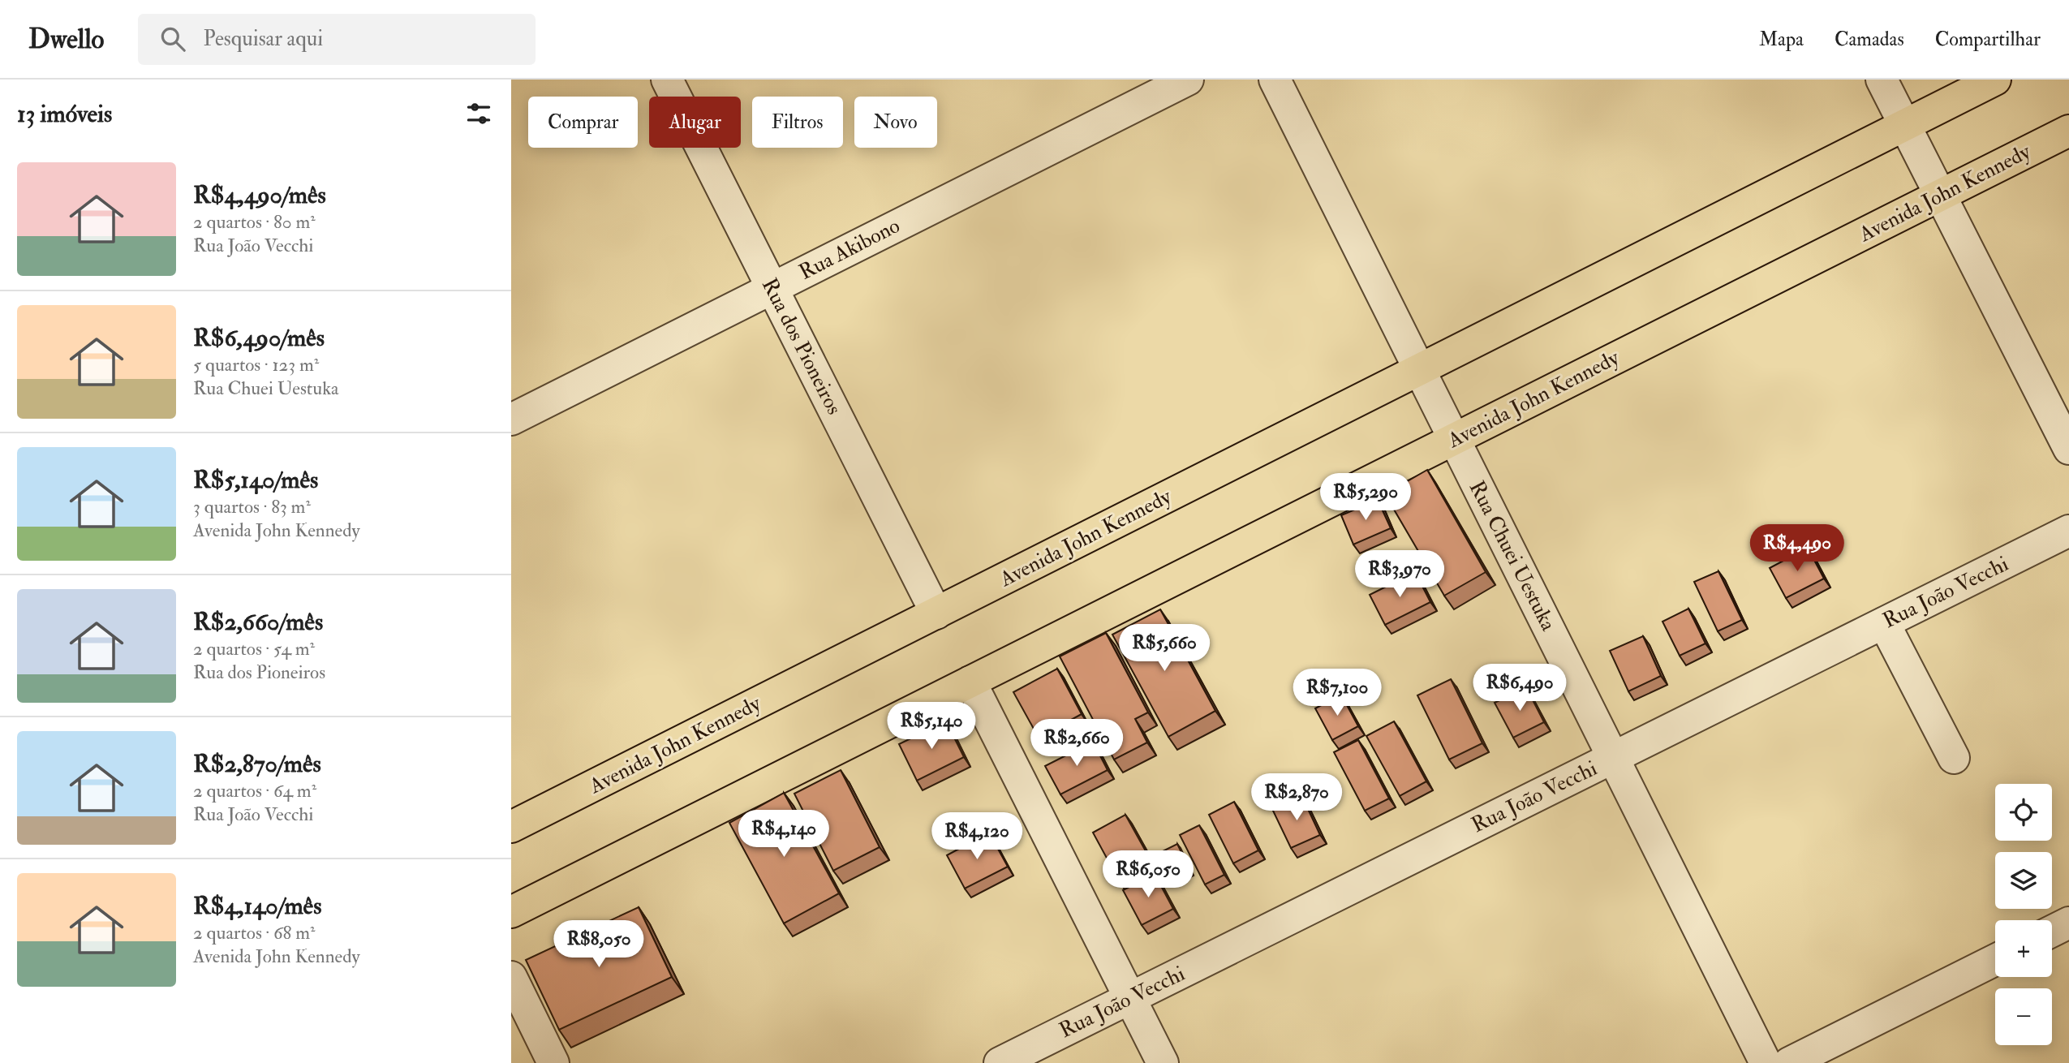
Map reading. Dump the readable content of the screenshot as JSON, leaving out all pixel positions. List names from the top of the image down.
{
  "streets": {
    "main road": ["Avenida John Kennedy"],
    "street": [
      "Rua Akibono",
      "Rua dos Pioneiros",
      "Rua Chuei Uestuka",
      "Rua João Vecchi"
    ]
  },
  "crossings": [
    ["Avenida John Kennedy", "Rua dos Pioneiros"],
    ["Avenida John Kennedy", "Rua Chuei Uestuka"],
    ["Rua Akibono", "Rua dos Pioneiros"],
    ["Rua Chuei Uestuka", "Rua João Vecchi"]
  ],
  "page": {
    "header": "Dwello",
    "search": "Pesquisar aqui",
    "nav": ["Mapa", "Camadas", "Compartilhar"],
    "heading": "13 imóveis",
    "chip": [
      "Comprar",
      "Alugar",
      "Filtros",
      "Novo"
    ],
    "list": [
      {
        "name": "R$4,490/mês",
        "note": "2 quartos · 80 m² · Rua João Vecchi"
      },
      {
        "name": "R$6,490/mês",
        "note": "5 quartos · 123 m² · Rua Chuei Uestuka"
      },
      {
        "name": "R$5,140/mês",
        "note": "3 quartos · 83 m² · Avenida John Kennedy"
      },
      {
        "name": "R$2,660/mês",
        "note": "2 quartos · 54 m² · Rua dos Pioneiros"
      },
      {
        "name": "R$2,870/mês",
        "note": "2 quartos · 64 m² · Rua João Vecchi"
      },
      {
        "name": "R$4,140/mês",
        "note": "2 quartos · 68 m² · Avenida John Kennedy"
      }
    ],
    "price": [
      "R$5,290",
      "R$4,490",
      "R$3,970",
      "R$5,660",
      "R$6,490",
      "R$7,100",
      "R$5,140",
      "R$2,660",
      "R$2,870",
      "R$4,140",
      "R$4,120",
      "R$6,050",
      "R$8,050"
    ],
    "map_buttons": ["+", "−"]
  }
}
